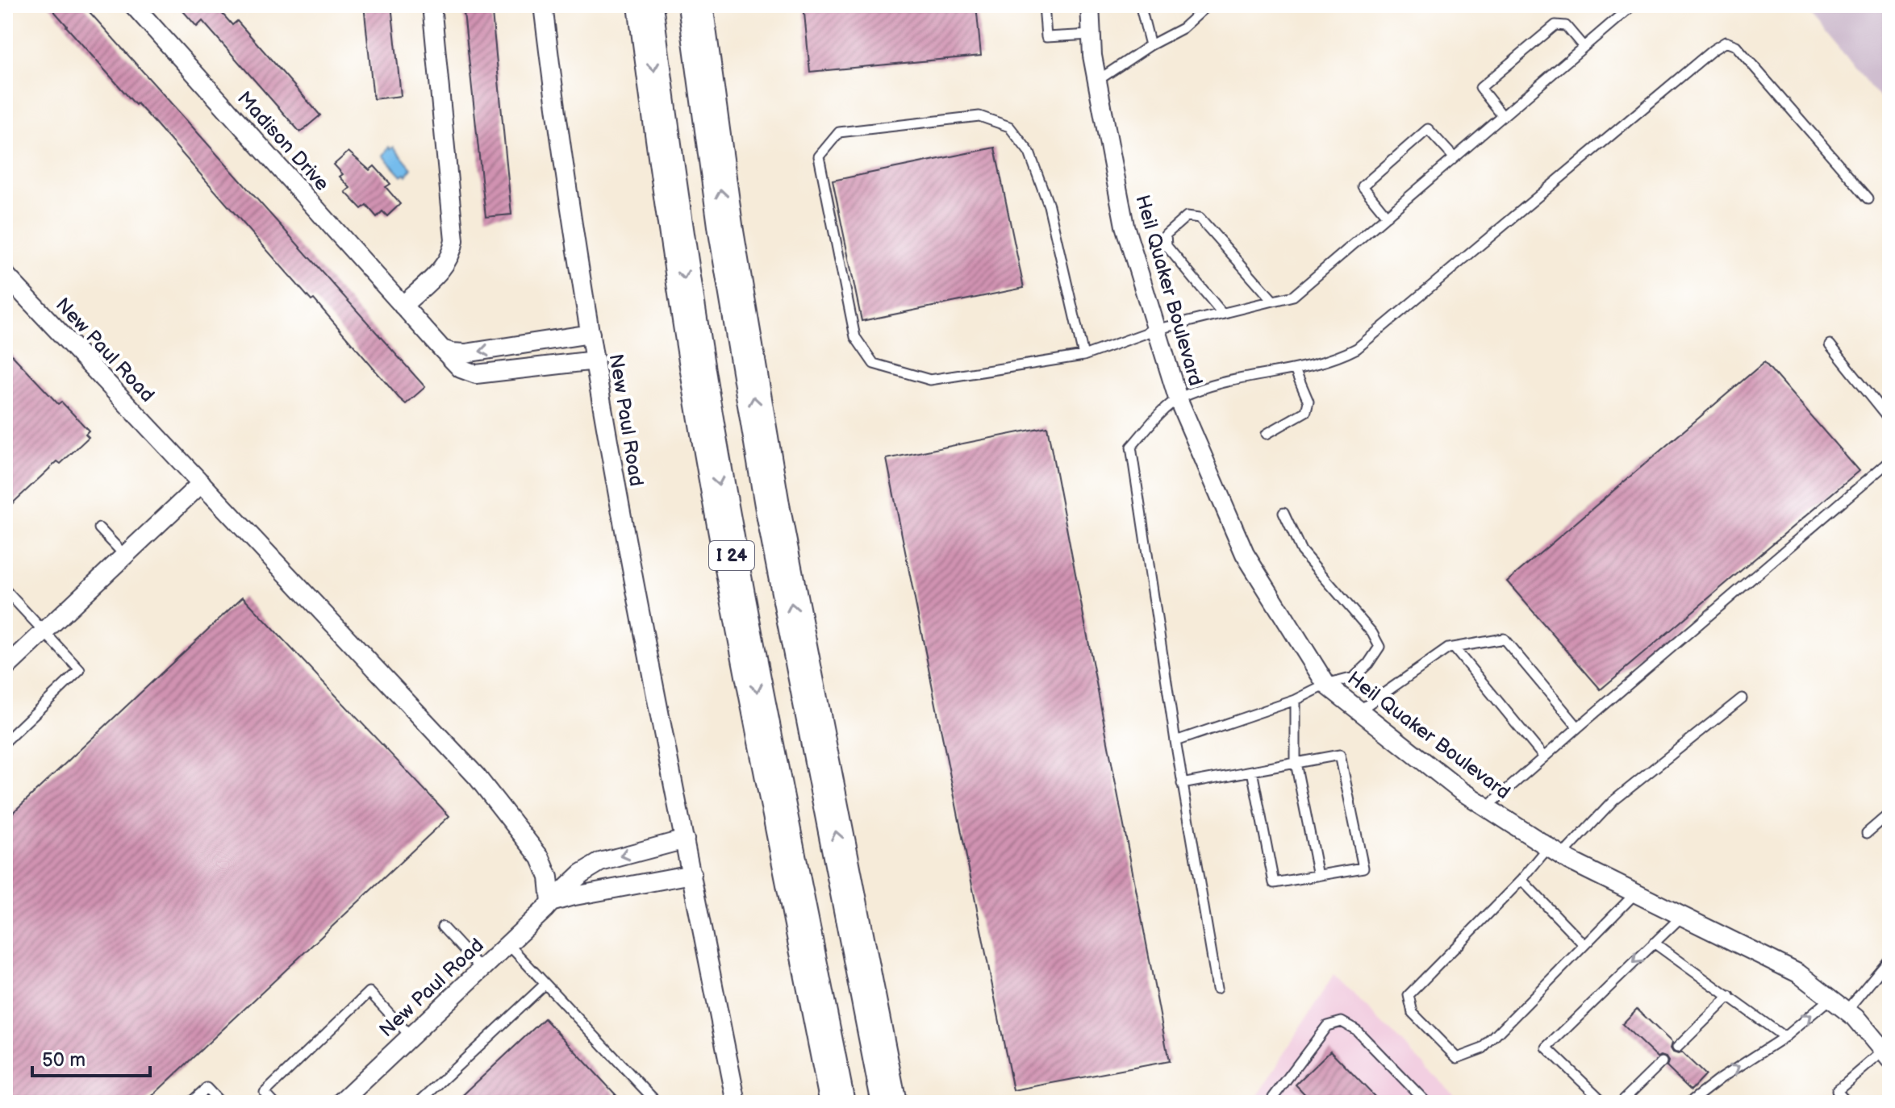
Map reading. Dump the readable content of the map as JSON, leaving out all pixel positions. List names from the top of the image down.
{
  "streets": {
    "highway": ["I 24"],
    "street": ["Madison Drive", "Heil Quaker Boulevard", "New Paul Road"]
  },
  "crossings": [
    ["Madison Drive", "New Paul Road"]
  ],
  "scale_bar": "50 m"
}
